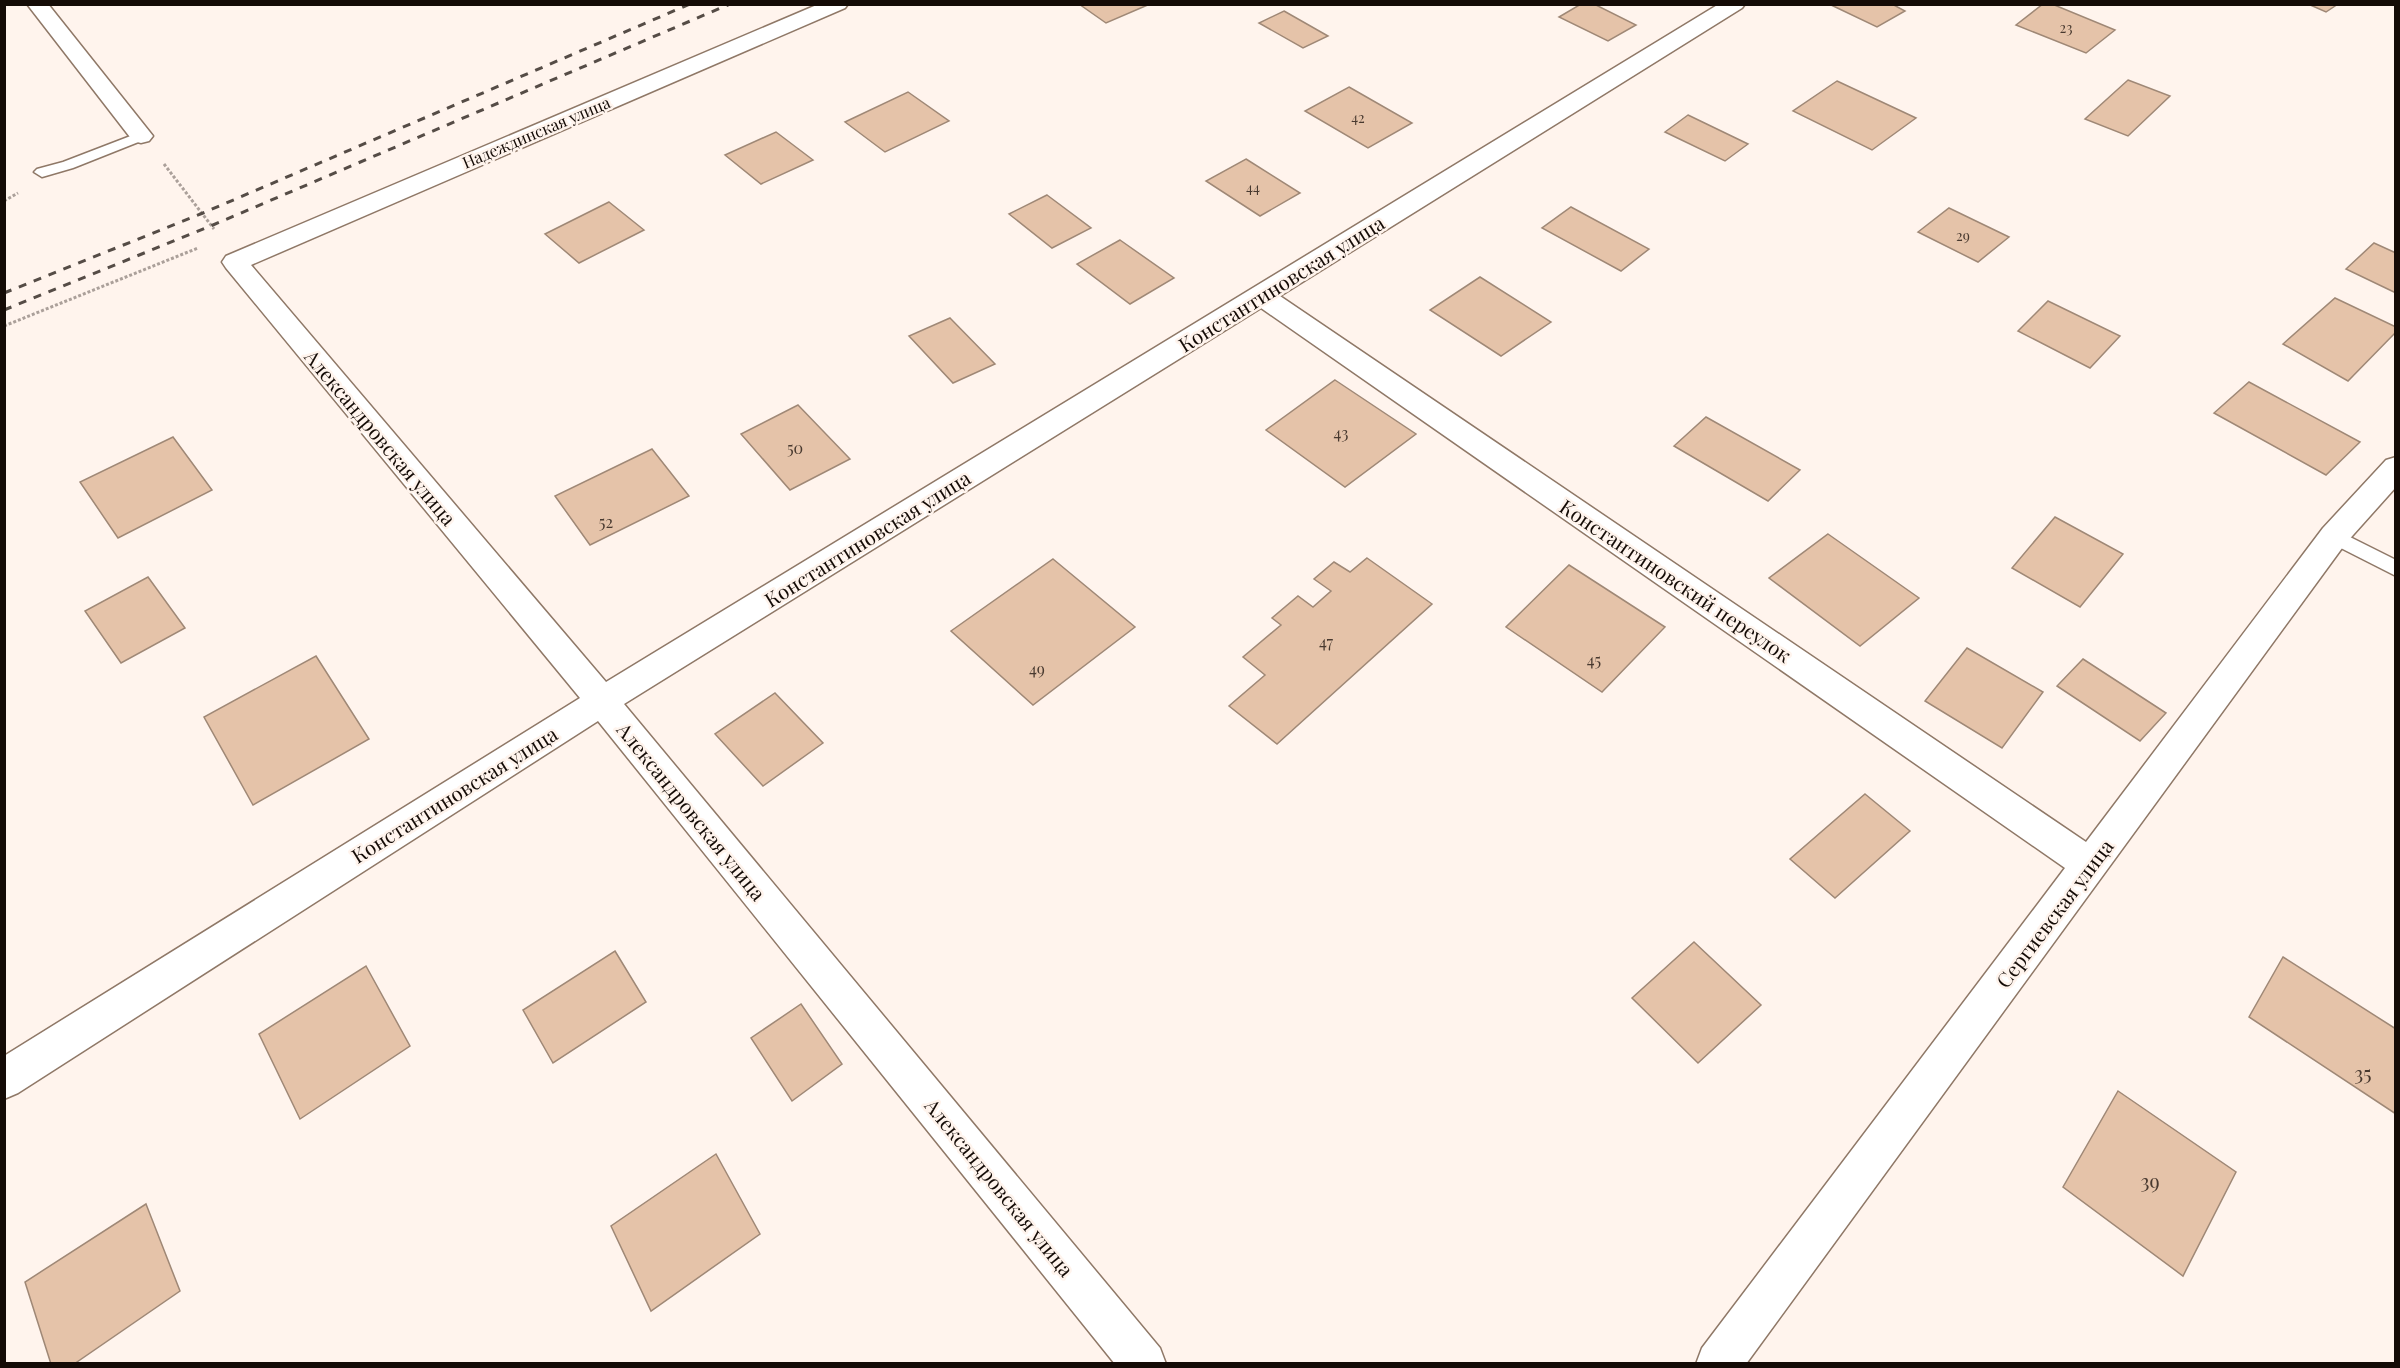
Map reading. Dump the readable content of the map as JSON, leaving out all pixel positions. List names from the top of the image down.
{
  "streets": {
    "street": [
      "Надеждинская улица",
      "Константиновская улица",
      "Александровская улица",
      "Константиновский переулок",
      "Сергиевская улица"
    ]
  },
  "crossings": [
    ["Надеждинская улица", "Александровская улица"],
    ["Константиновская улица", "Александровская улица"],
    ["Константиновская улица", "Константиновский переулок"],
    ["Константиновский переулок", "Сергиевская улица"]
  ],
  "house_numbers": [
    "23",
    "42",
    "44",
    "29",
    "43",
    "50",
    "52",
    "47",
    "45",
    "49",
    "35",
    "39"
  ]
}
